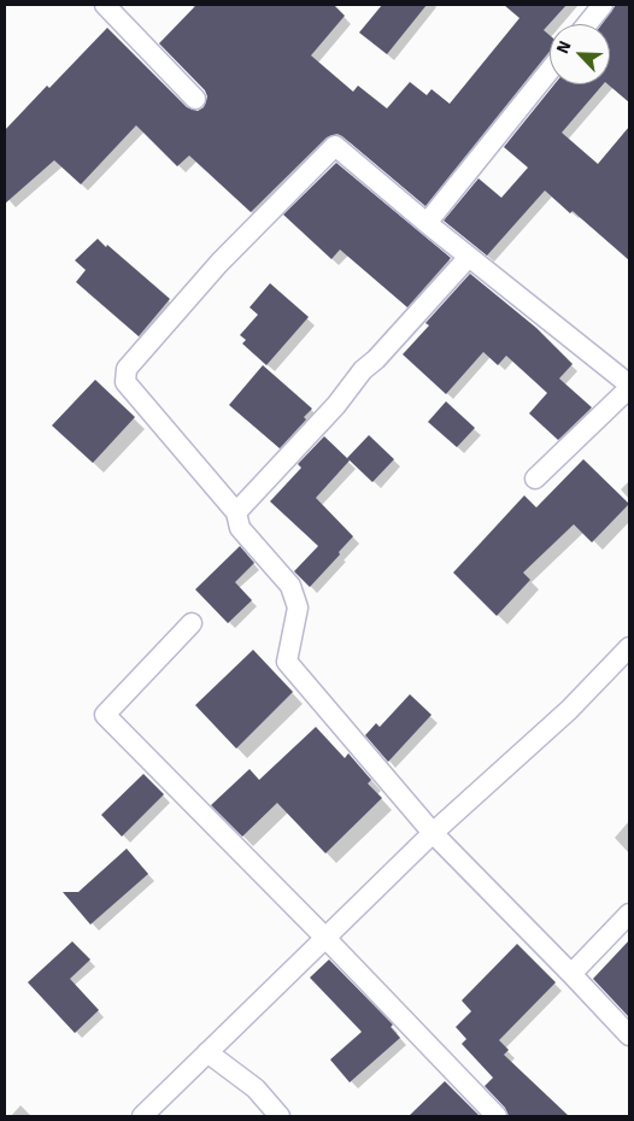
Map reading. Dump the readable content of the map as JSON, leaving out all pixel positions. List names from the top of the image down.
{
  "north": "top left"
}
